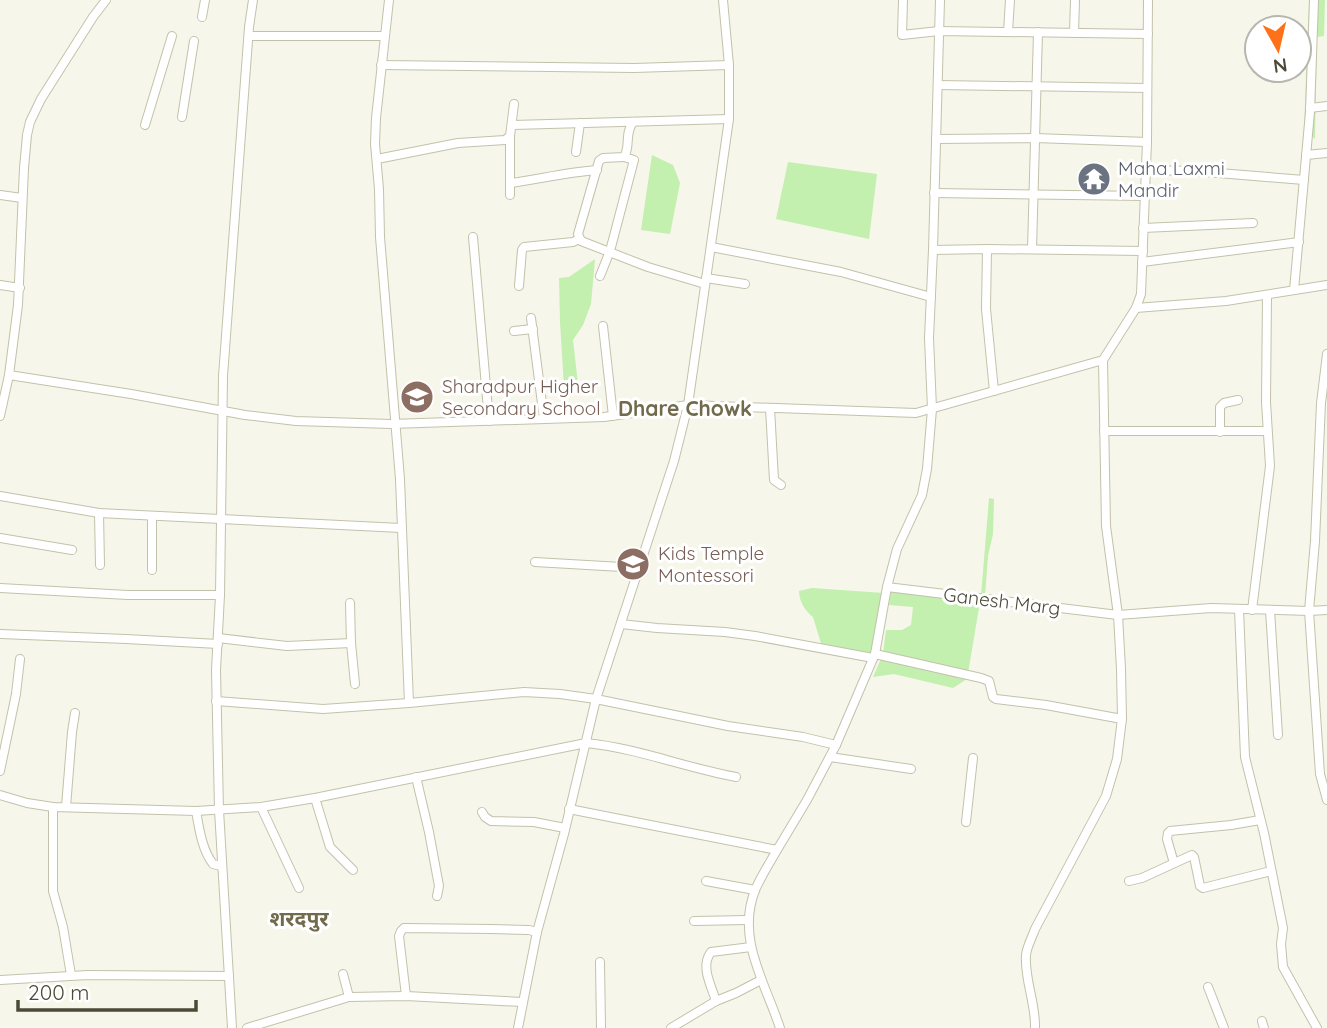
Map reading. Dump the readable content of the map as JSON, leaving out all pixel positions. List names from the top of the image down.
{
  "streets": {
    "street": ["Ganesh Marg"]
  },
  "districts": ["Dhare Chowk", "शरदपुर"],
  "places": {
    "temple": ["Maha Laxmi Mandir"],
    "school or university": ["Sharadpur Higher Secondary School", "Kids Temple Montessori"]
  },
  "scale_bar": "200 m",
  "north": "bottom"
}
